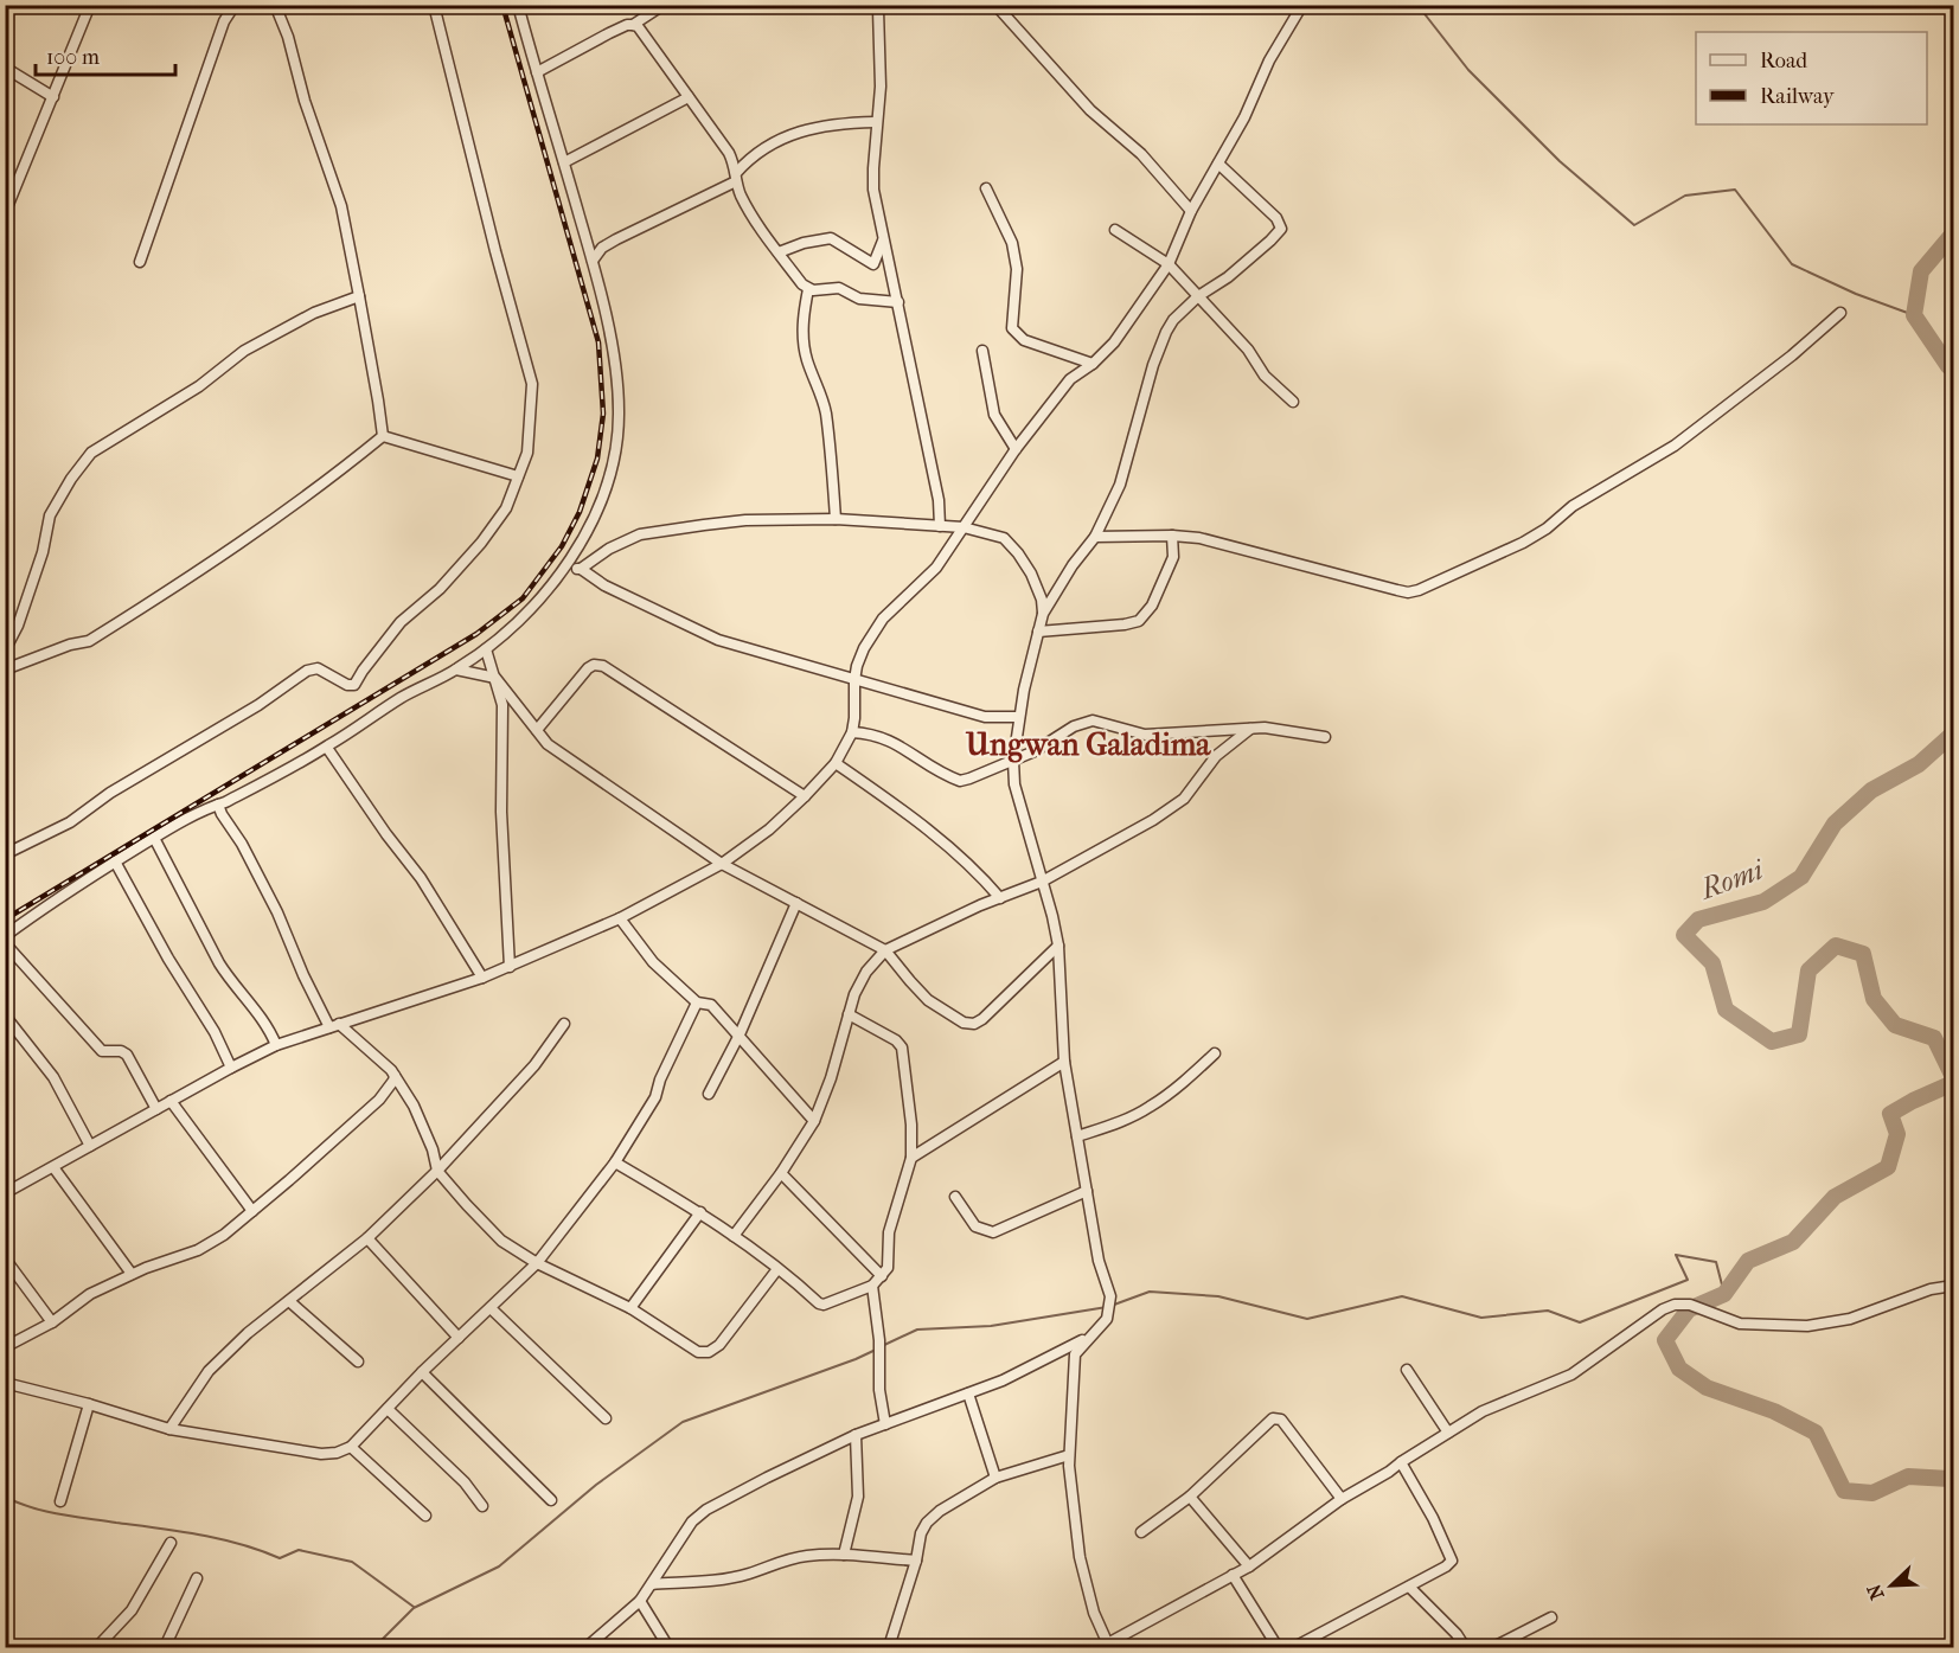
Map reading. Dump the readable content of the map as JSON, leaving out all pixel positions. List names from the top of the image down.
{
  "districts": ["Ungwan Galadima"],
  "water": ["Romi"],
  "legend": ["Road", "Railway"],
  "scale_bar": "100 m",
  "north": "bottom left"
}
